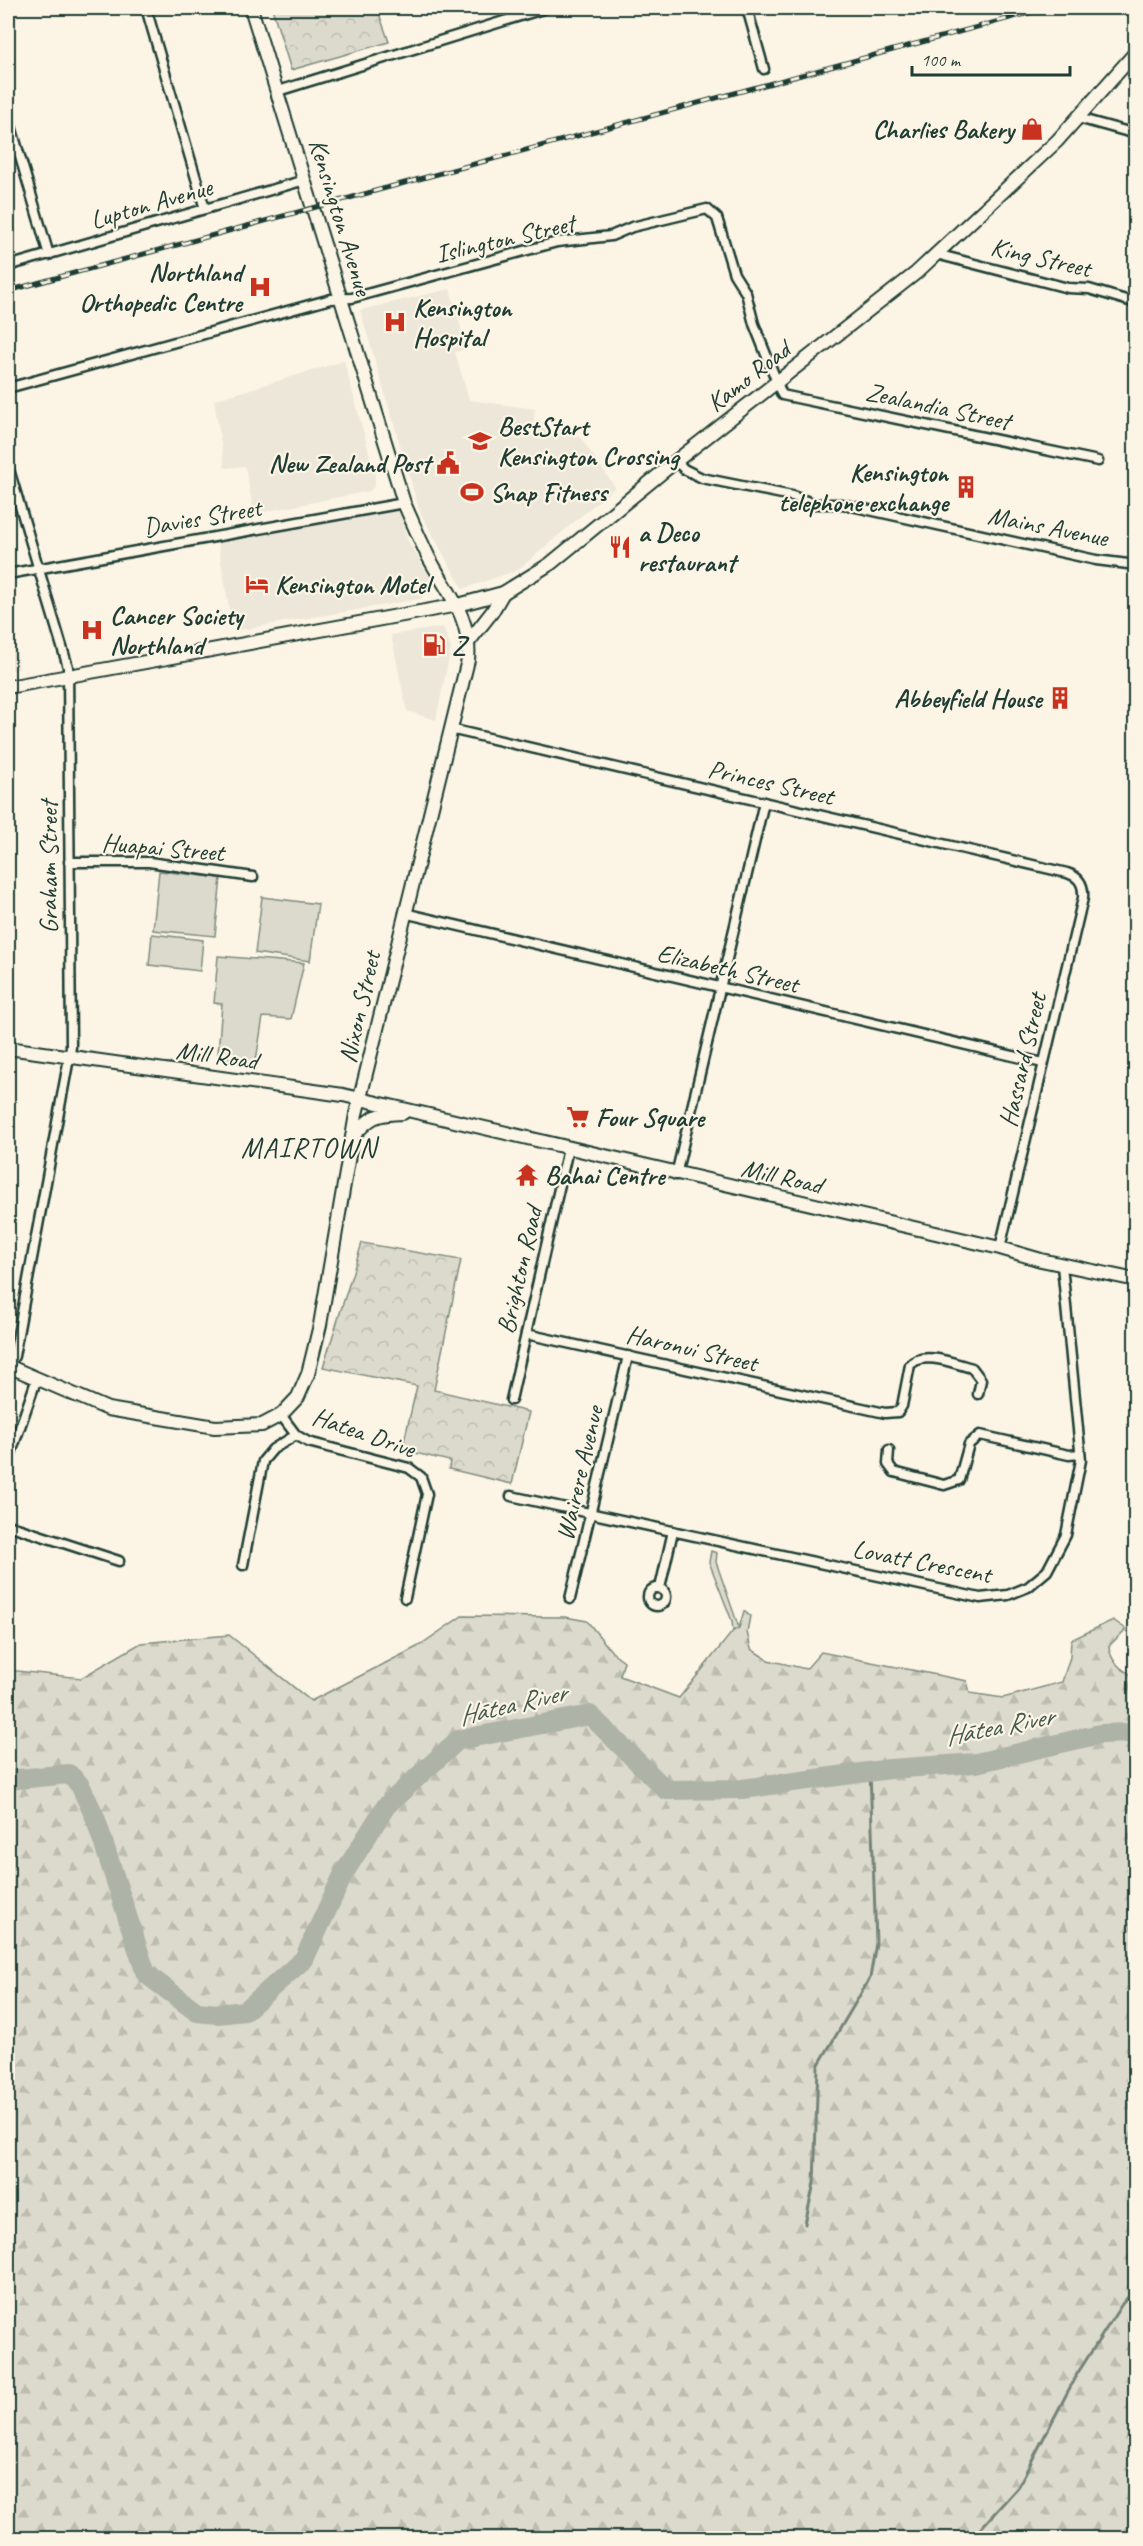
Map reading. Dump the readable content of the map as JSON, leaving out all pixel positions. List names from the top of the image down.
{
  "streets": {
    "main road": [
      "Kensington Avenue",
      "Kamo Road",
      "Nixon Street",
      "Mill Road",
      "Hatea Drive"
    ],
    "street": [
      "Lupton Avenue",
      "Islington Street",
      "King Street",
      "Zealandia Street",
      "Davies Street",
      "Mains Avenue",
      "Princes Street",
      "Huapai Street",
      "Graham Street",
      "Elizabeth Street",
      "Hassard Street",
      "Brighton Road",
      "Haronui Street",
      "Wairere Avenue",
      "Lovatt Crescent"
    ]
  },
  "crossings": [
    ["Lupton Avenue", "Kensington Avenue"],
    ["Kensington Avenue", "Islington Street"],
    ["Kensington Avenue", "Kamo Road"],
    ["Kensington Avenue", "Davies Street"],
    ["Kensington Avenue", "Nixon Street"],
    ["Islington Street", "Kamo Road"],
    ["Islington Street", "Zealandia Street"],
    ["King Street", "Kamo Road"],
    ["Kamo Road", "Zealandia Street"],
    ["Kamo Road", "Mains Avenue"],
    ["Kamo Road", "Graham Street"],
    ["Kamo Road", "Nixon Street"],
    ["Davies Street", "Graham Street"],
    ["Princes Street", "Nixon Street"],
    ["Princes Street", "Hassard Street"],
    ["Huapai Street", "Graham Street"],
    ["Graham Street", "Mill Road"],
    ["Graham Street", "Hatea Drive"],
    ["Elizabeth Street", "Nixon Street"],
    ["Elizabeth Street", "Hassard Street"],
    ["Nixon Street", "Mill Road"],
    ["Nixon Street", "Hatea Drive"],
    ["Mill Road", "Hassard Street"],
    ["Mill Road", "Brighton Road"],
    ["Mill Road", "Lovatt Crescent"],
    ["Brighton Road", "Haronui Street"],
    ["Haronui Street", "Wairere Avenue"],
    ["Wairere Avenue", "Lovatt Crescent"]
  ],
  "districts": ["MAIRTOWN"],
  "water": ["Hātea River"],
  "places": {
    "shop": ["Charlies Bakery"],
    "hospital": ["Northland Orthopedic Centre", "Kensington Hospital", "Cancer Society Northland"],
    "school or university": ["BestStart Kensington Crossing"],
    "public building": ["New Zealand Post"],
    "building": ["Kensington telephone exchange", "Abbeyfield House"],
    "sports": ["Snap Fitness"],
    "restaurant": ["a Deco restaurant"],
    "hotel": ["Kensington Motel"],
    "fuel station": ["Z"],
    "supermarket": ["Four Square"],
    "temple": ["Bahai Centre"]
  },
  "scale_bar": "100 m"
}
